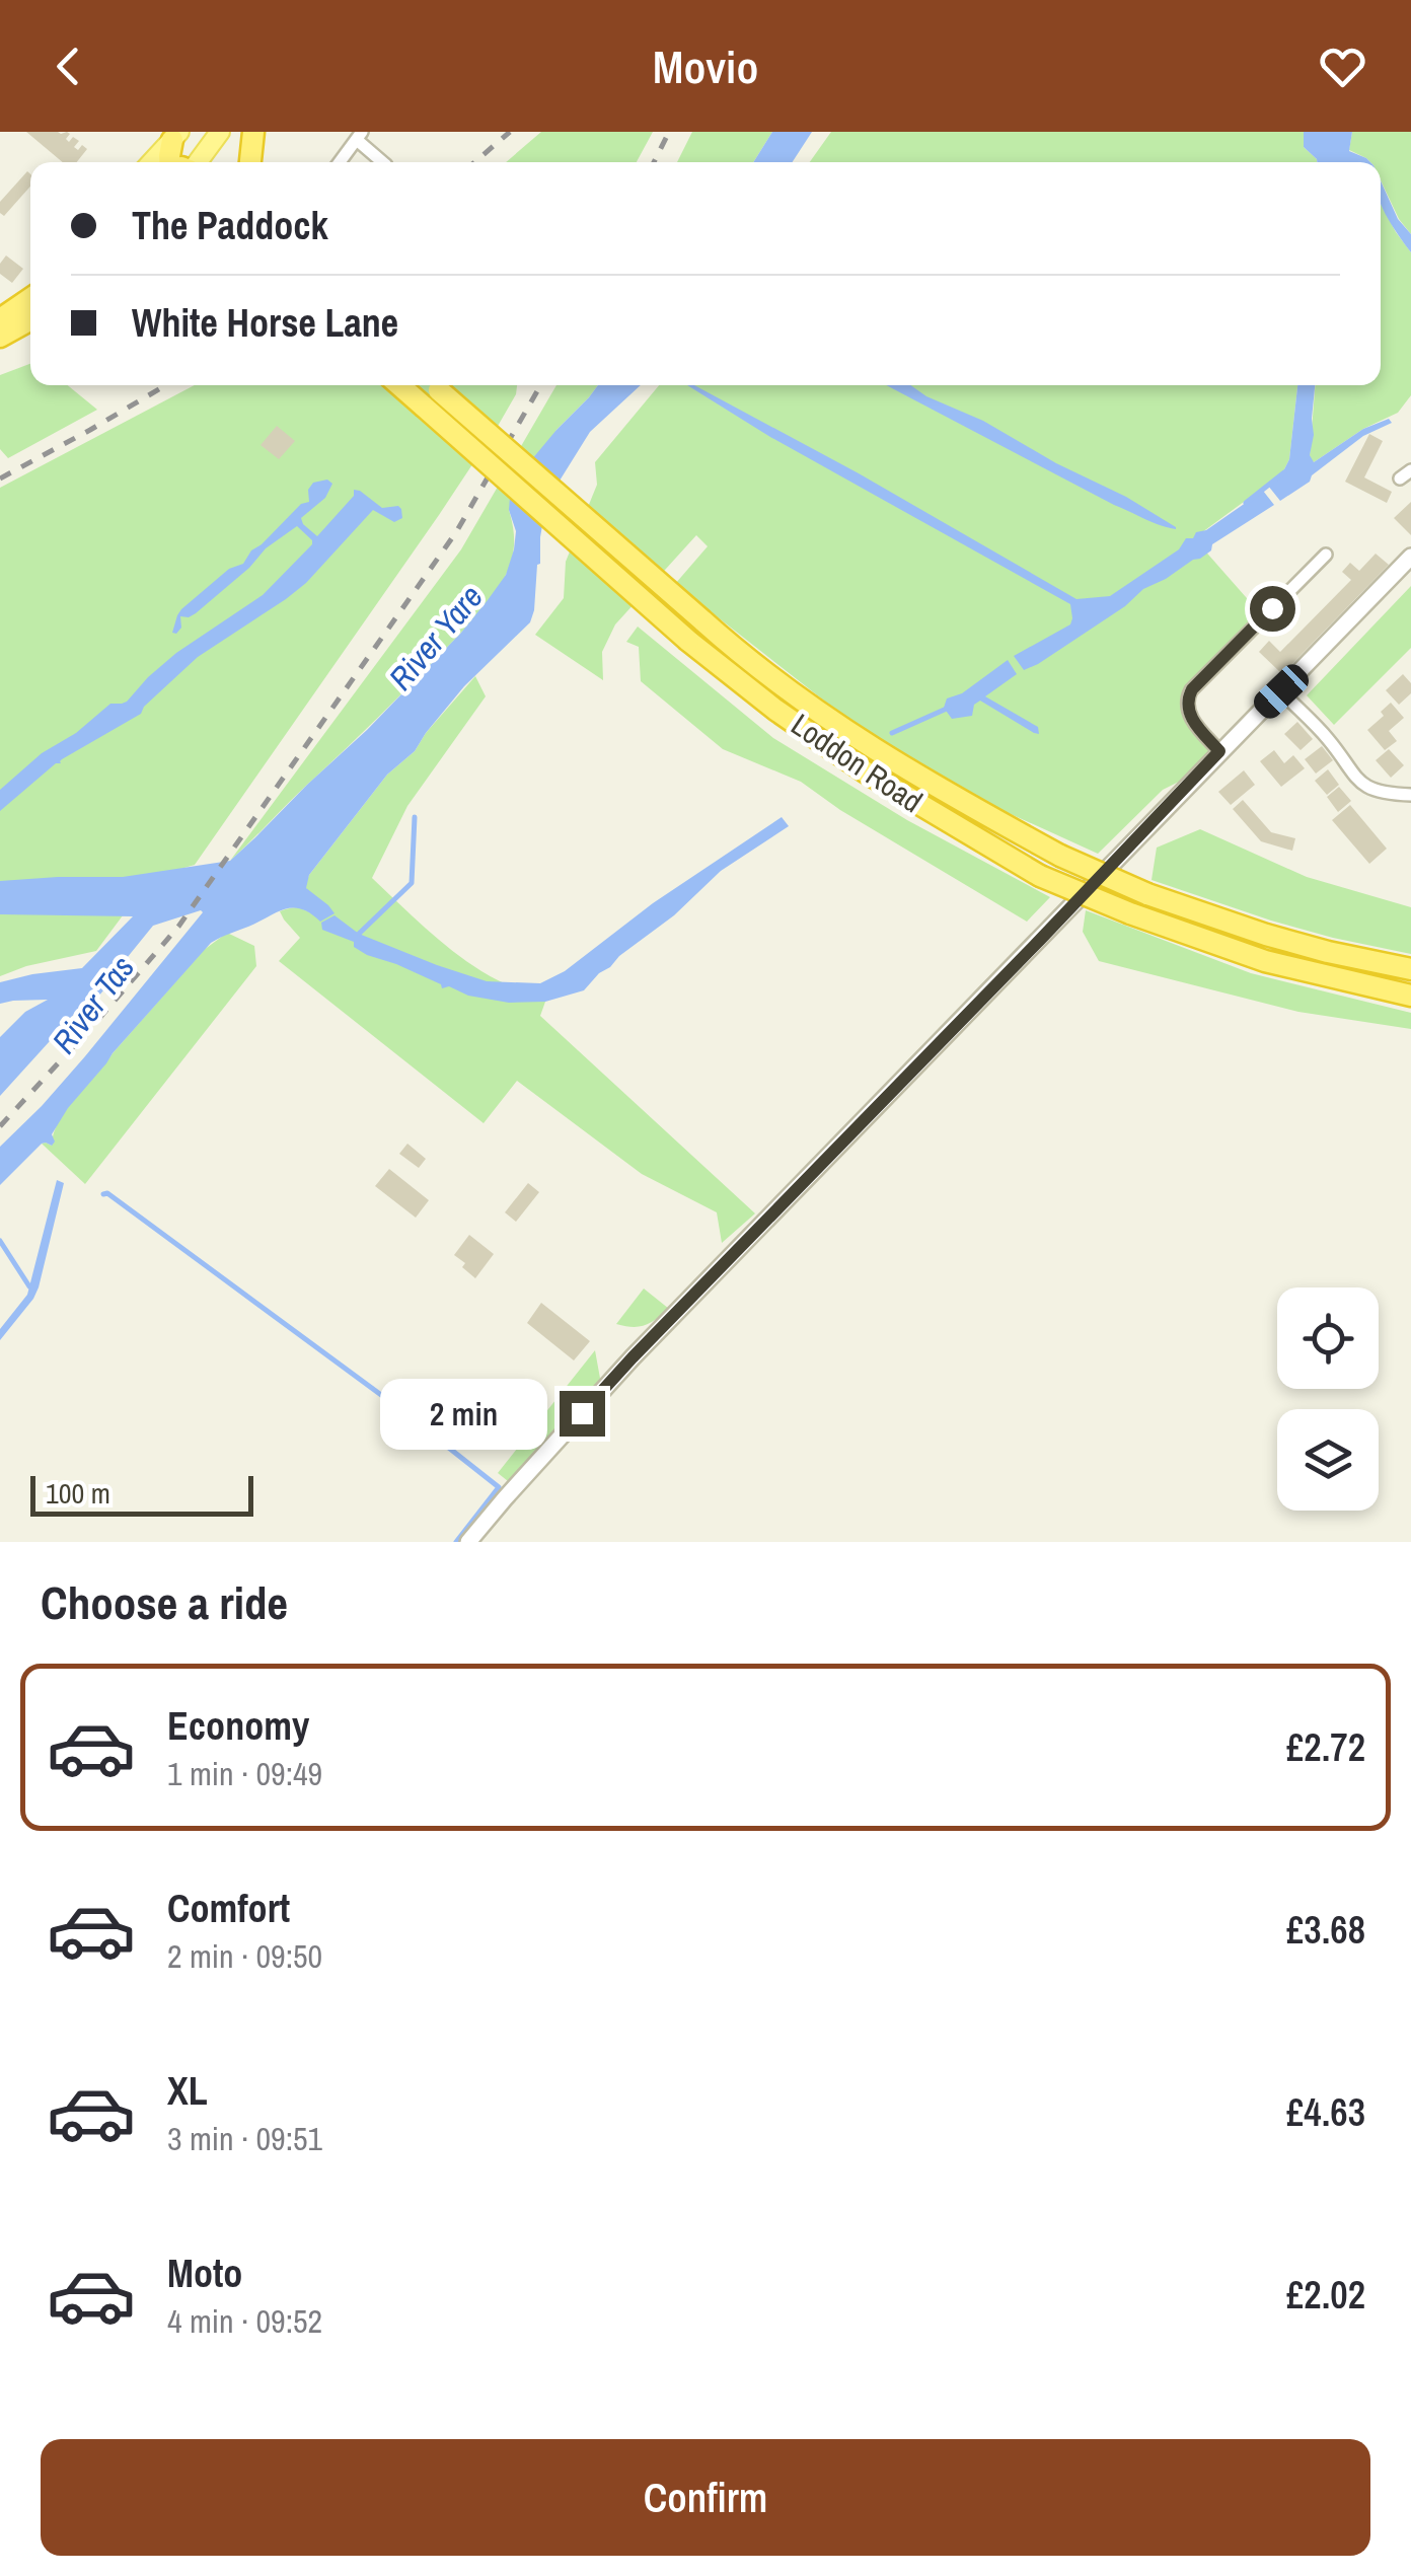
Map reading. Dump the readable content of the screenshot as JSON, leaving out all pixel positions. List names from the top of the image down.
{
  "streets": {
    "highway": ["Loddon Road"]
  },
  "water": ["River Yare", "River Tas"],
  "scale_bar": "100 m",
  "page": {
    "header": "Movio",
    "banner": ["The Paddock", "White Horse Lane"],
    "bubble": "2 min",
    "scale": "100 m",
    "heading": "Choose a ride",
    "list": [
      {
        "name": "Economy",
        "note": "1 min · 09:49",
        "value": "£2.72"
      },
      {
        "name": "Comfort",
        "note": "2 min · 09:50",
        "value": "£3.68"
      },
      {
        "name": "XL",
        "note": "3 min · 09:51",
        "value": "£4.63"
      },
      {
        "name": "Moto",
        "note": "4 min · 09:52",
        "value": "£2.02"
      }
    ],
    "buttons": "Confirm"
  }
}
